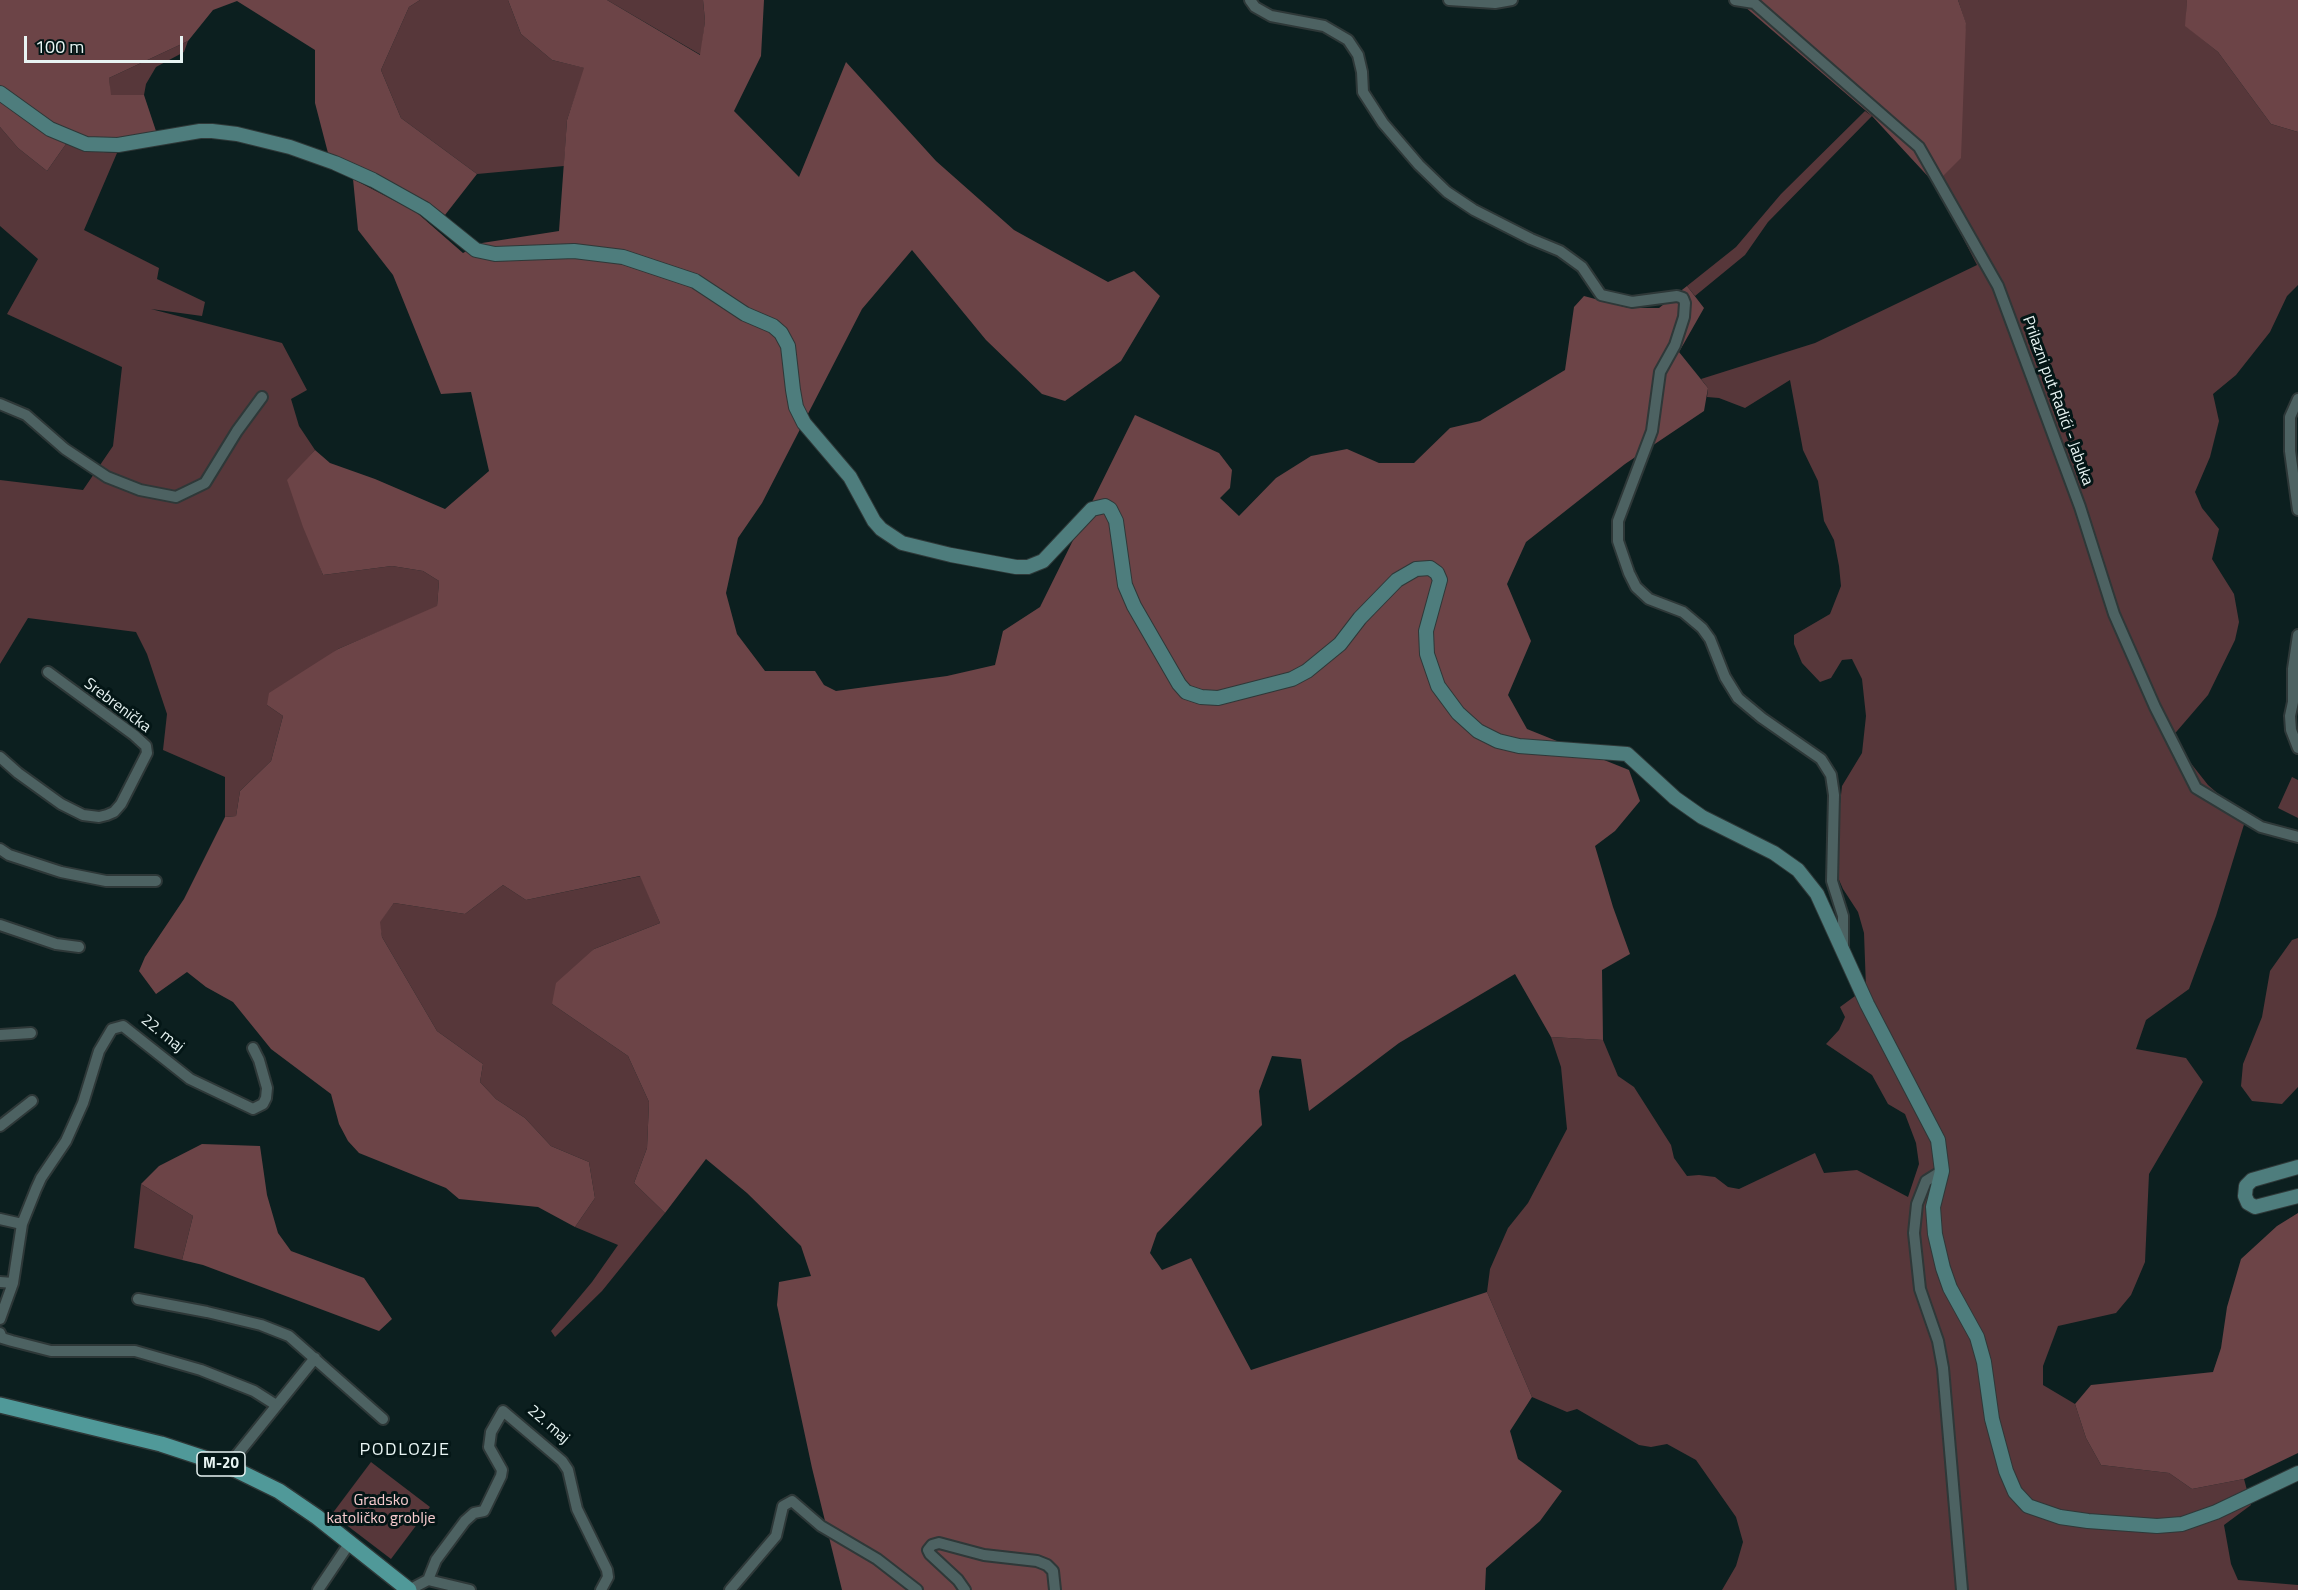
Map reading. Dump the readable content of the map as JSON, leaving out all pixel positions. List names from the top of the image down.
{
  "streets": {
    "main road": ["M-20"],
    "street": ["Prilazni put Radići - Jabuka", "Srebrenička", "22. maj"]
  },
  "districts": ["PODLOZJE"],
  "parks": ["Gradsko katoličko groblje"],
  "scale_bar": "100 m"
}
